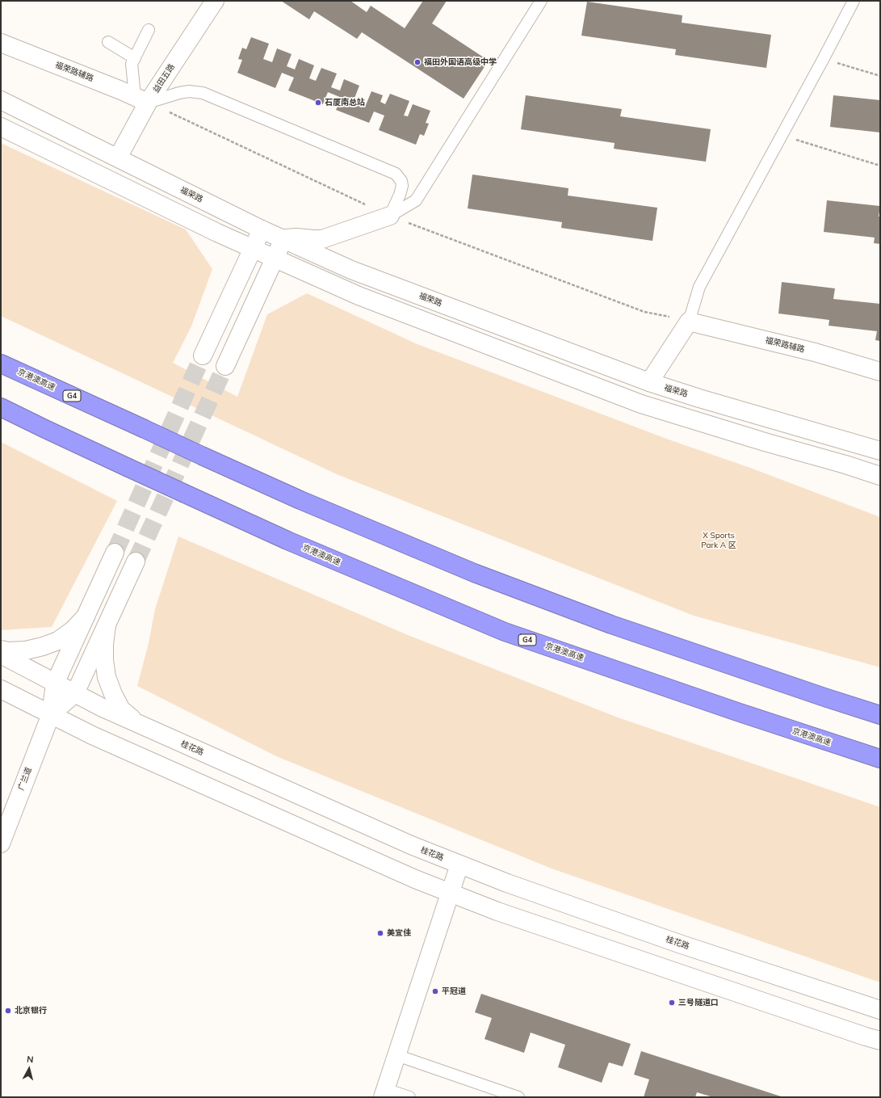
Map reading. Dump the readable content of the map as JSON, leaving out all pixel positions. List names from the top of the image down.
{
  "streets": {
    "highway": ["京港澳高速", "G4"],
    "main road": [
      "福荣路辅路",
      "益田五路",
      "福荣路",
      "桂花路",
      "广兰道"
    ]
  },
  "crossings": [
    ["福荣路辅路", "益田五路"],
    ["益田五路", "福荣路"]
  ],
  "parks": ["X Sports Park A 区"],
  "places": [
    "福田外国语高级中学",
    "石厦南总站",
    "美宜佳",
    "平冠道",
    "三号隧道口",
    "北京银行"
  ],
  "north": "top"
}
